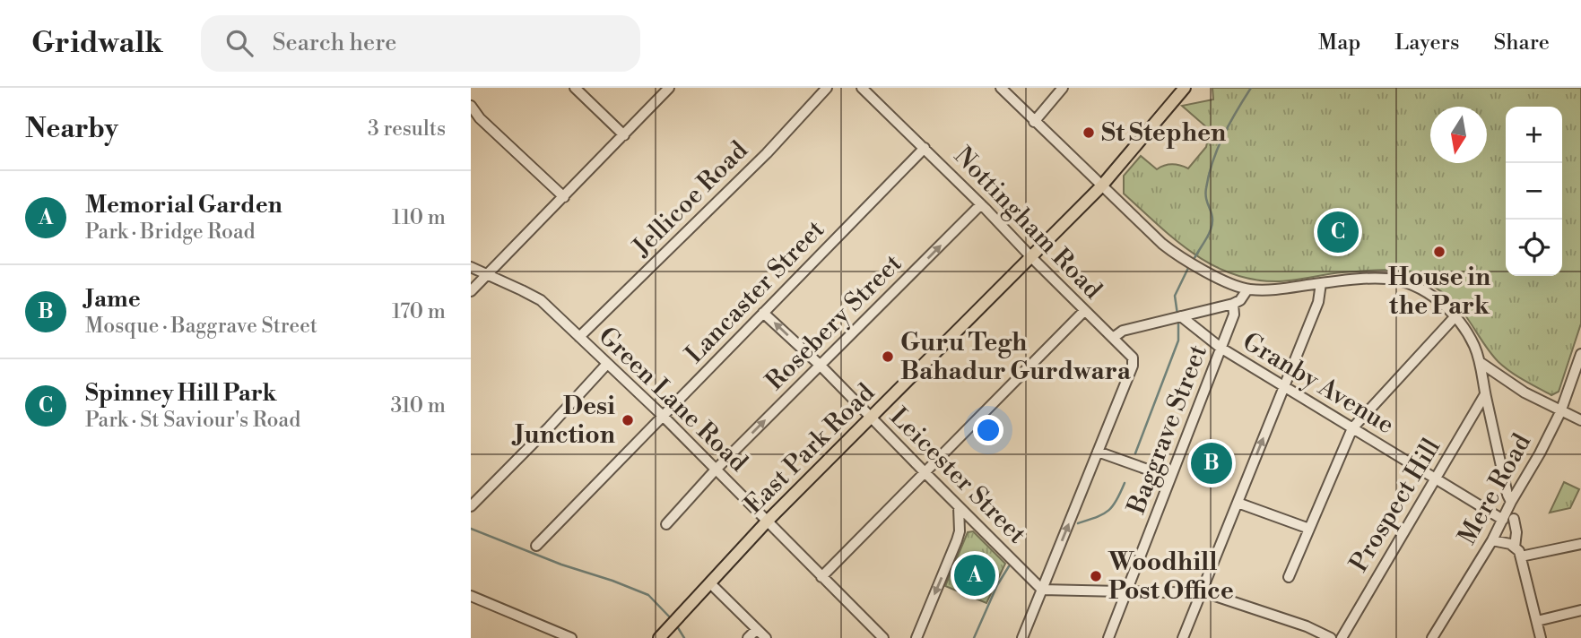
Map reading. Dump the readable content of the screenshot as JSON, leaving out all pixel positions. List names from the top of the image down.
{
  "streets": {
    "main road": ["East Park Road"],
    "street": [
      "Jellicoe Road",
      "Nottingham Road",
      "Lancaster Street",
      "Rosebery Street",
      "Granby Avenue",
      "Green Lane Road",
      "Baggrave Street",
      "Leicester Street",
      "Mere Road",
      "Prospect Hill"
    ]
  },
  "crossings": [
    ["Jellicoe Road", "Green Lane Road"],
    ["Nottingham Road", "Lancaster Street"],
    ["Nottingham Road", "Rosebery Street"],
    ["Nottingham Road", "East Park Road"],
    ["Lancaster Street", "Green Lane Road"],
    ["Lancaster Street", "Leicester Street"],
    ["Rosebery Street", "Green Lane Road"],
    ["Rosebery Street", "Leicester Street"],
    ["Granby Avenue", "Baggrave Street"],
    ["Granby Avenue", "Mere Road"],
    ["Granby Avenue", "Prospect Hill"],
    ["Green Lane Road", "East Park Road"],
    ["East Park Road", "Leicester Street"]
  ],
  "one_way": ["Rosebery Street"],
  "places": [
    "St Stephen",
    "House in the Park",
    "Guru Tegh Bahadur Gurdwara",
    "Desi Junction",
    "Woodhill Post Office"
  ],
  "north": "bottom",
  "page": {
    "header": "Gridwalk",
    "search": "Search here",
    "nav": ["Map", "Layers", "Share"],
    "heading": ["Nearby", "3 results"],
    "map_buttons": ["+", "−"],
    "list": [
      {
        "mark": "A",
        "name": "Memorial Garden",
        "note": "Park · Bridge Road",
        "value": "110 m"
      },
      {
        "mark": "B",
        "name": "Jame",
        "note": "Mosque · Baggrave Street",
        "value": "170 m"
      },
      {
        "mark": "C",
        "name": "Spinney Hill Park",
        "note": "Park · St Saviour's Road",
        "value": "310 m"
      }
    ],
    "pins": ["C", "B", "A"]
  }
}
